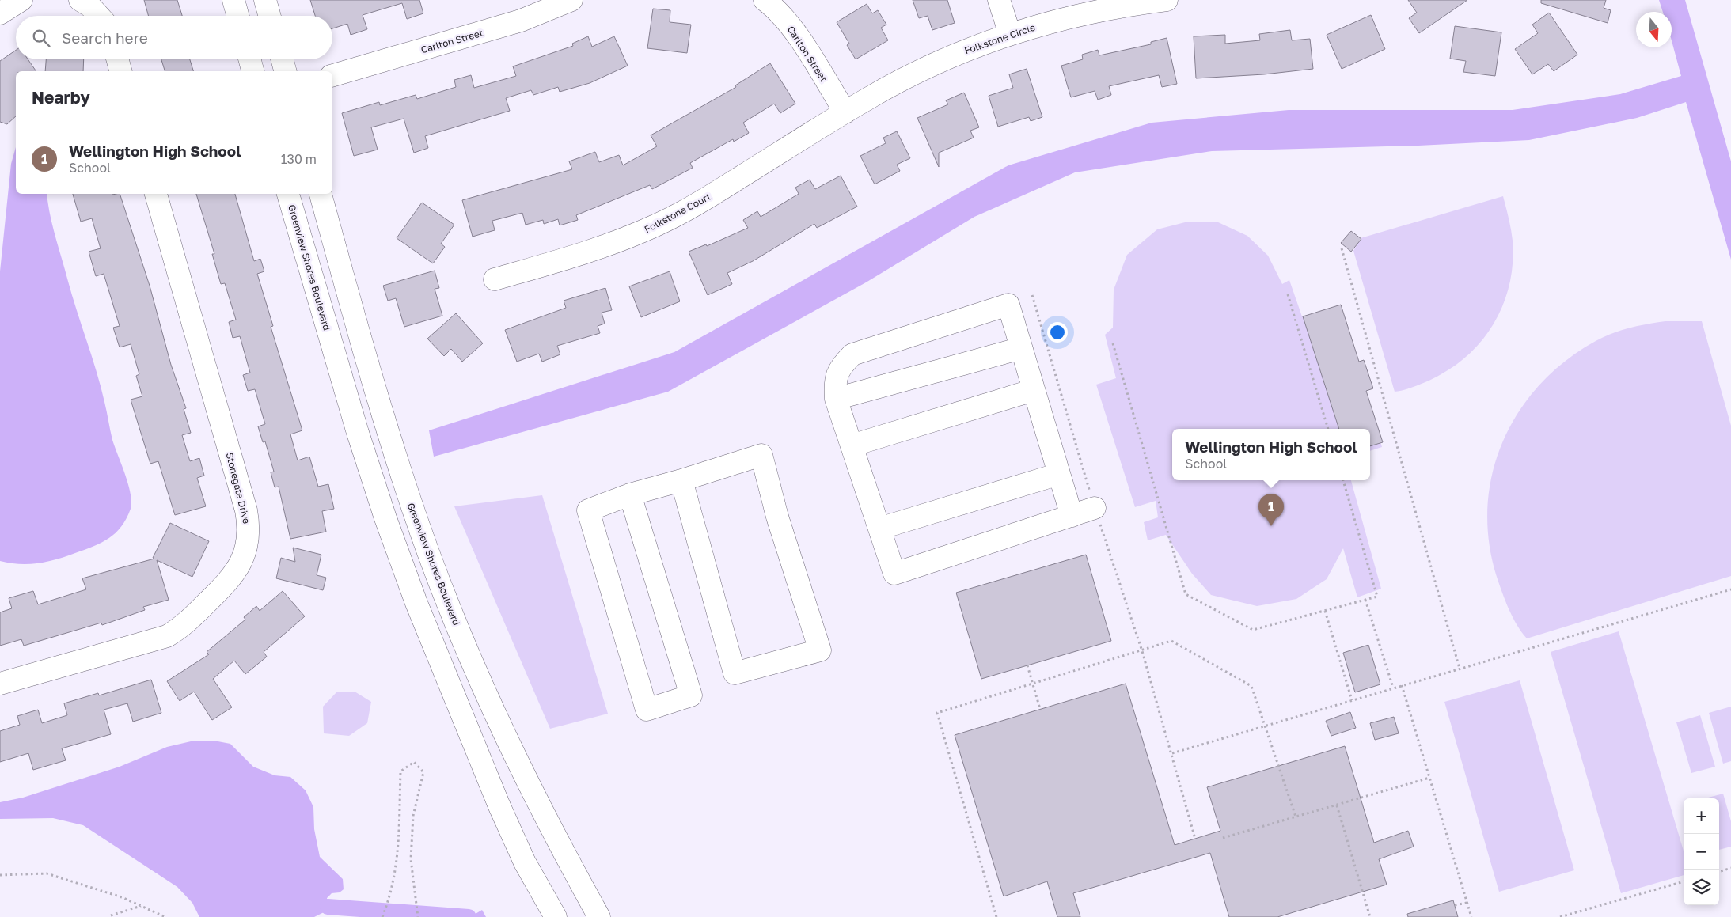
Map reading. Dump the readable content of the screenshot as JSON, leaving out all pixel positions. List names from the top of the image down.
{
  "streets": {
    "street": [
      "Folkstone Circle",
      "Carlton Street",
      "Folkstone Court",
      "Greenview Shores Boulevard",
      "Stonegate Drive"
    ]
  },
  "crossings": [
    ["Folkstone Circle", "Carlton Street"],
    ["Folkstone Circle", "Folkstone Court"],
    ["Carlton Street", "Folkstone Court"]
  ],
  "north": "bottom",
  "page": {
    "search": "Search here",
    "heading": "Nearby",
    "list": [
      {
        "mark": "1",
        "name": "Wellington High School",
        "note": "School",
        "value": "130 m"
      }
    ],
    "popup": ["Wellington High School", "School"],
    "pins": "1",
    "map_buttons": ["+", "−"]
  }
}
